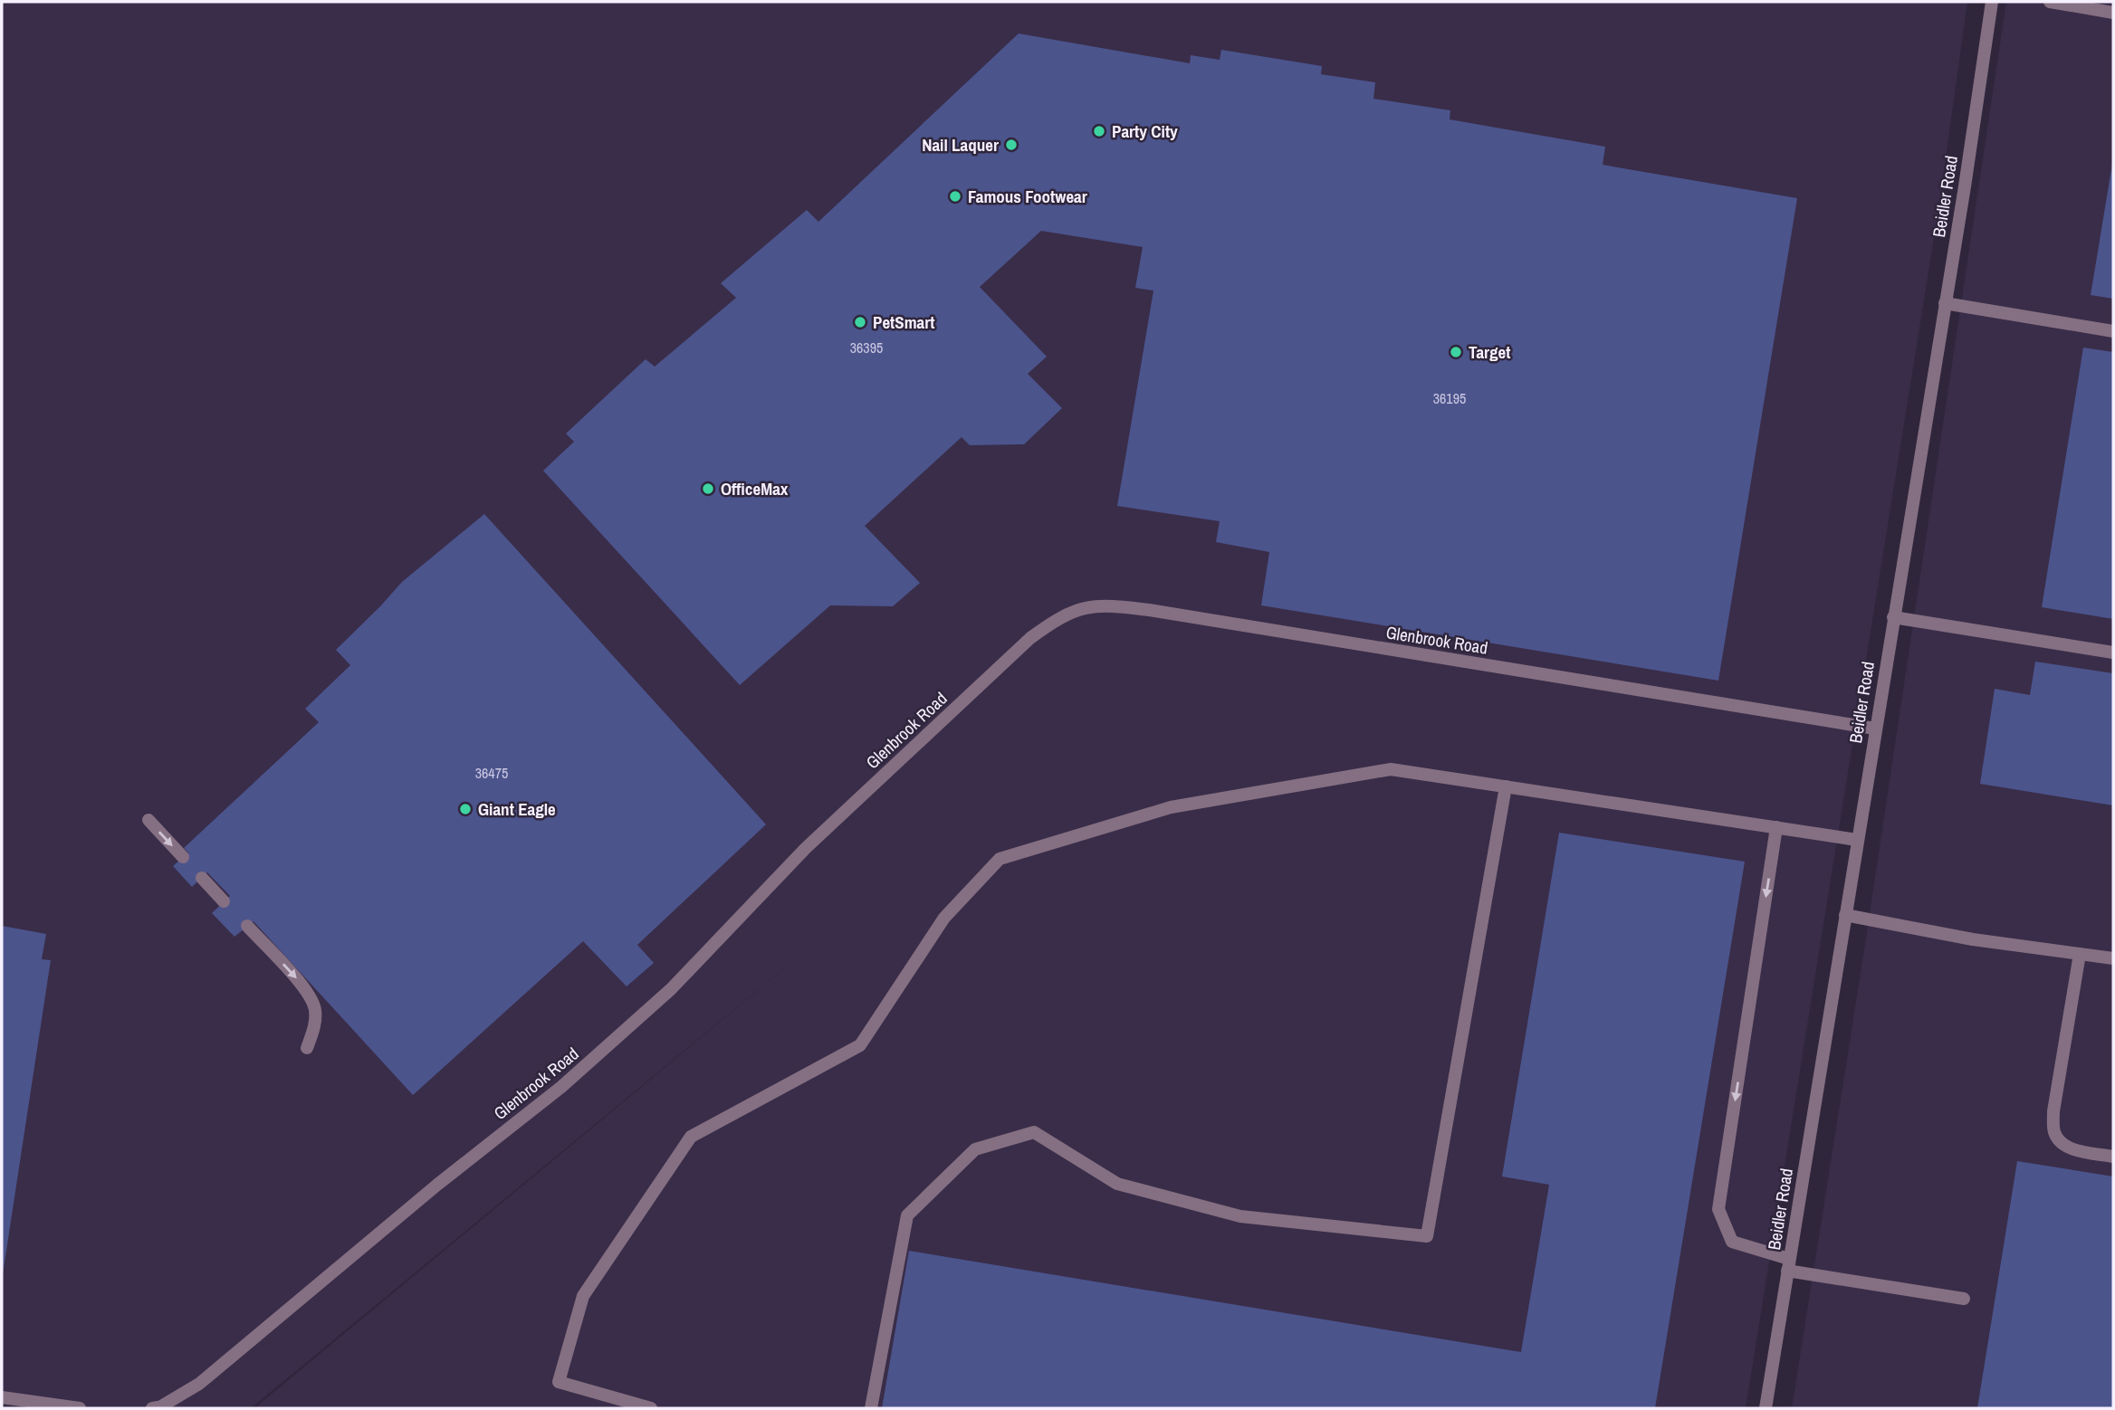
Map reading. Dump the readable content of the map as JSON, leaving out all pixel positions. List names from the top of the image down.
{
  "streets": {
    "street": ["Beidler Road", "Glenbrook Road"]
  },
  "crossings": [
    ["Beidler Road", "Glenbrook Road"]
  ],
  "places": [
    "Party City",
    "Nail Laquer",
    "Famous Footwear",
    "PetSmart",
    "Target",
    "OfficeMax",
    "Giant Eagle"
  ],
  "house_numbers": ["36395", "36195", "36475"]
}
